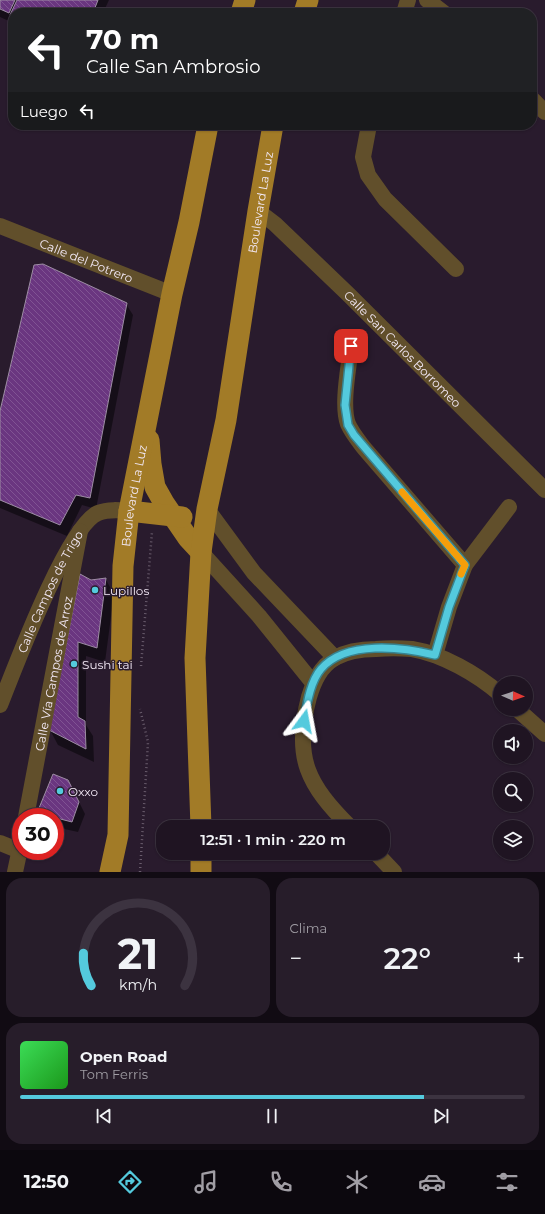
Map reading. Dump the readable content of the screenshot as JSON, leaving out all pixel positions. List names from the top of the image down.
{
  "streets": {
    "main road": ["Boulevard La Luz"],
    "street": [
      "Calle del Potrero",
      "Calle San Carlos Borromeo",
      "Calle Campos de Trigo",
      "Calle Vía Campos de Arroz"
    ]
  },
  "crossings": [
    ["Boulevard La Luz", "Calle del Potrero"],
    ["Boulevard La Luz", "Calle San Carlos Borromeo"],
    ["Boulevard La Luz", "Calle Campos de Trigo"],
    ["Calle Campos de Trigo", "Calle Vía Campos de Arroz"]
  ],
  "places": ["Lupillos", "Sushi tai", "Oxxo"],
  "north": "right",
  "page": {
    "turn": ["70 m", "Calle San Ambrosio"],
    "then": "Luego",
    "limit": "30",
    "trip": "12:51 · 1 min · 220 m",
    "tile": "Clima",
    "heat": ["−", "22°", "+"],
    "song": ["Open Road", "Tom Ferris"],
    "tabs": "12:50",
    "gauge": ["21", "km/h"]
  }
}
